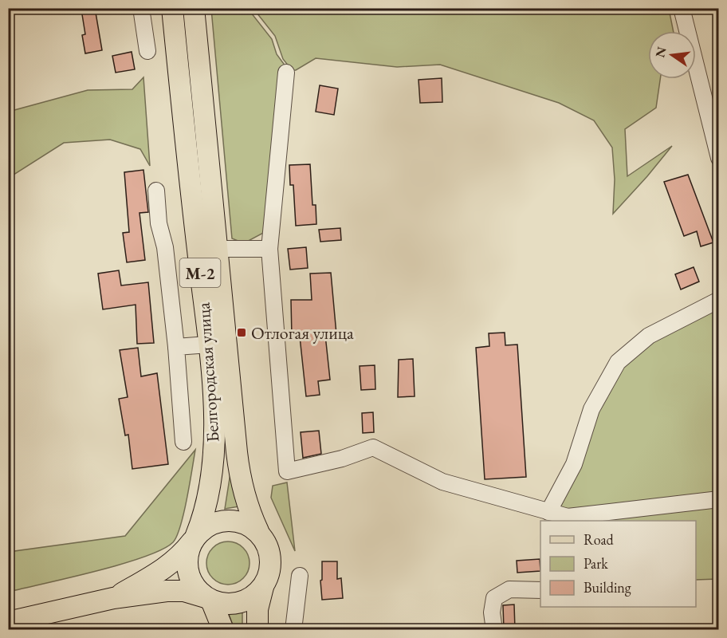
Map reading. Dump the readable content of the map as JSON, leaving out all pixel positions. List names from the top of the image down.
{
  "streets": {
    "main road": ["М-2", "Белгородская улица"]
  },
  "crossings": [
    ["М-2", "Белгородская улица"]
  ],
  "places": {
    "transit": ["Отлогая улица"]
  },
  "legend": ["Road", "Park", "Building"],
  "north": "left"
}
